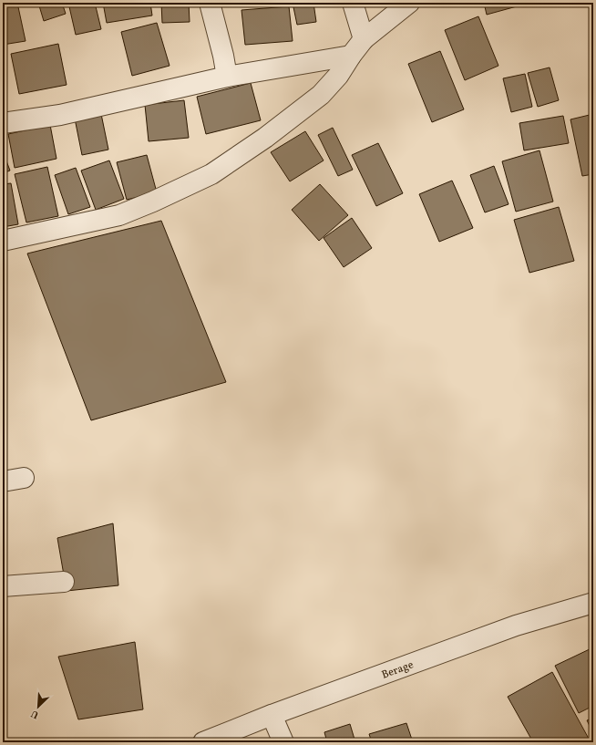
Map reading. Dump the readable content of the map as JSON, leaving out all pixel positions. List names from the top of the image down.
{
  "streets": {
    "street": ["Berage"]
  },
  "north": "bottom left"
}
